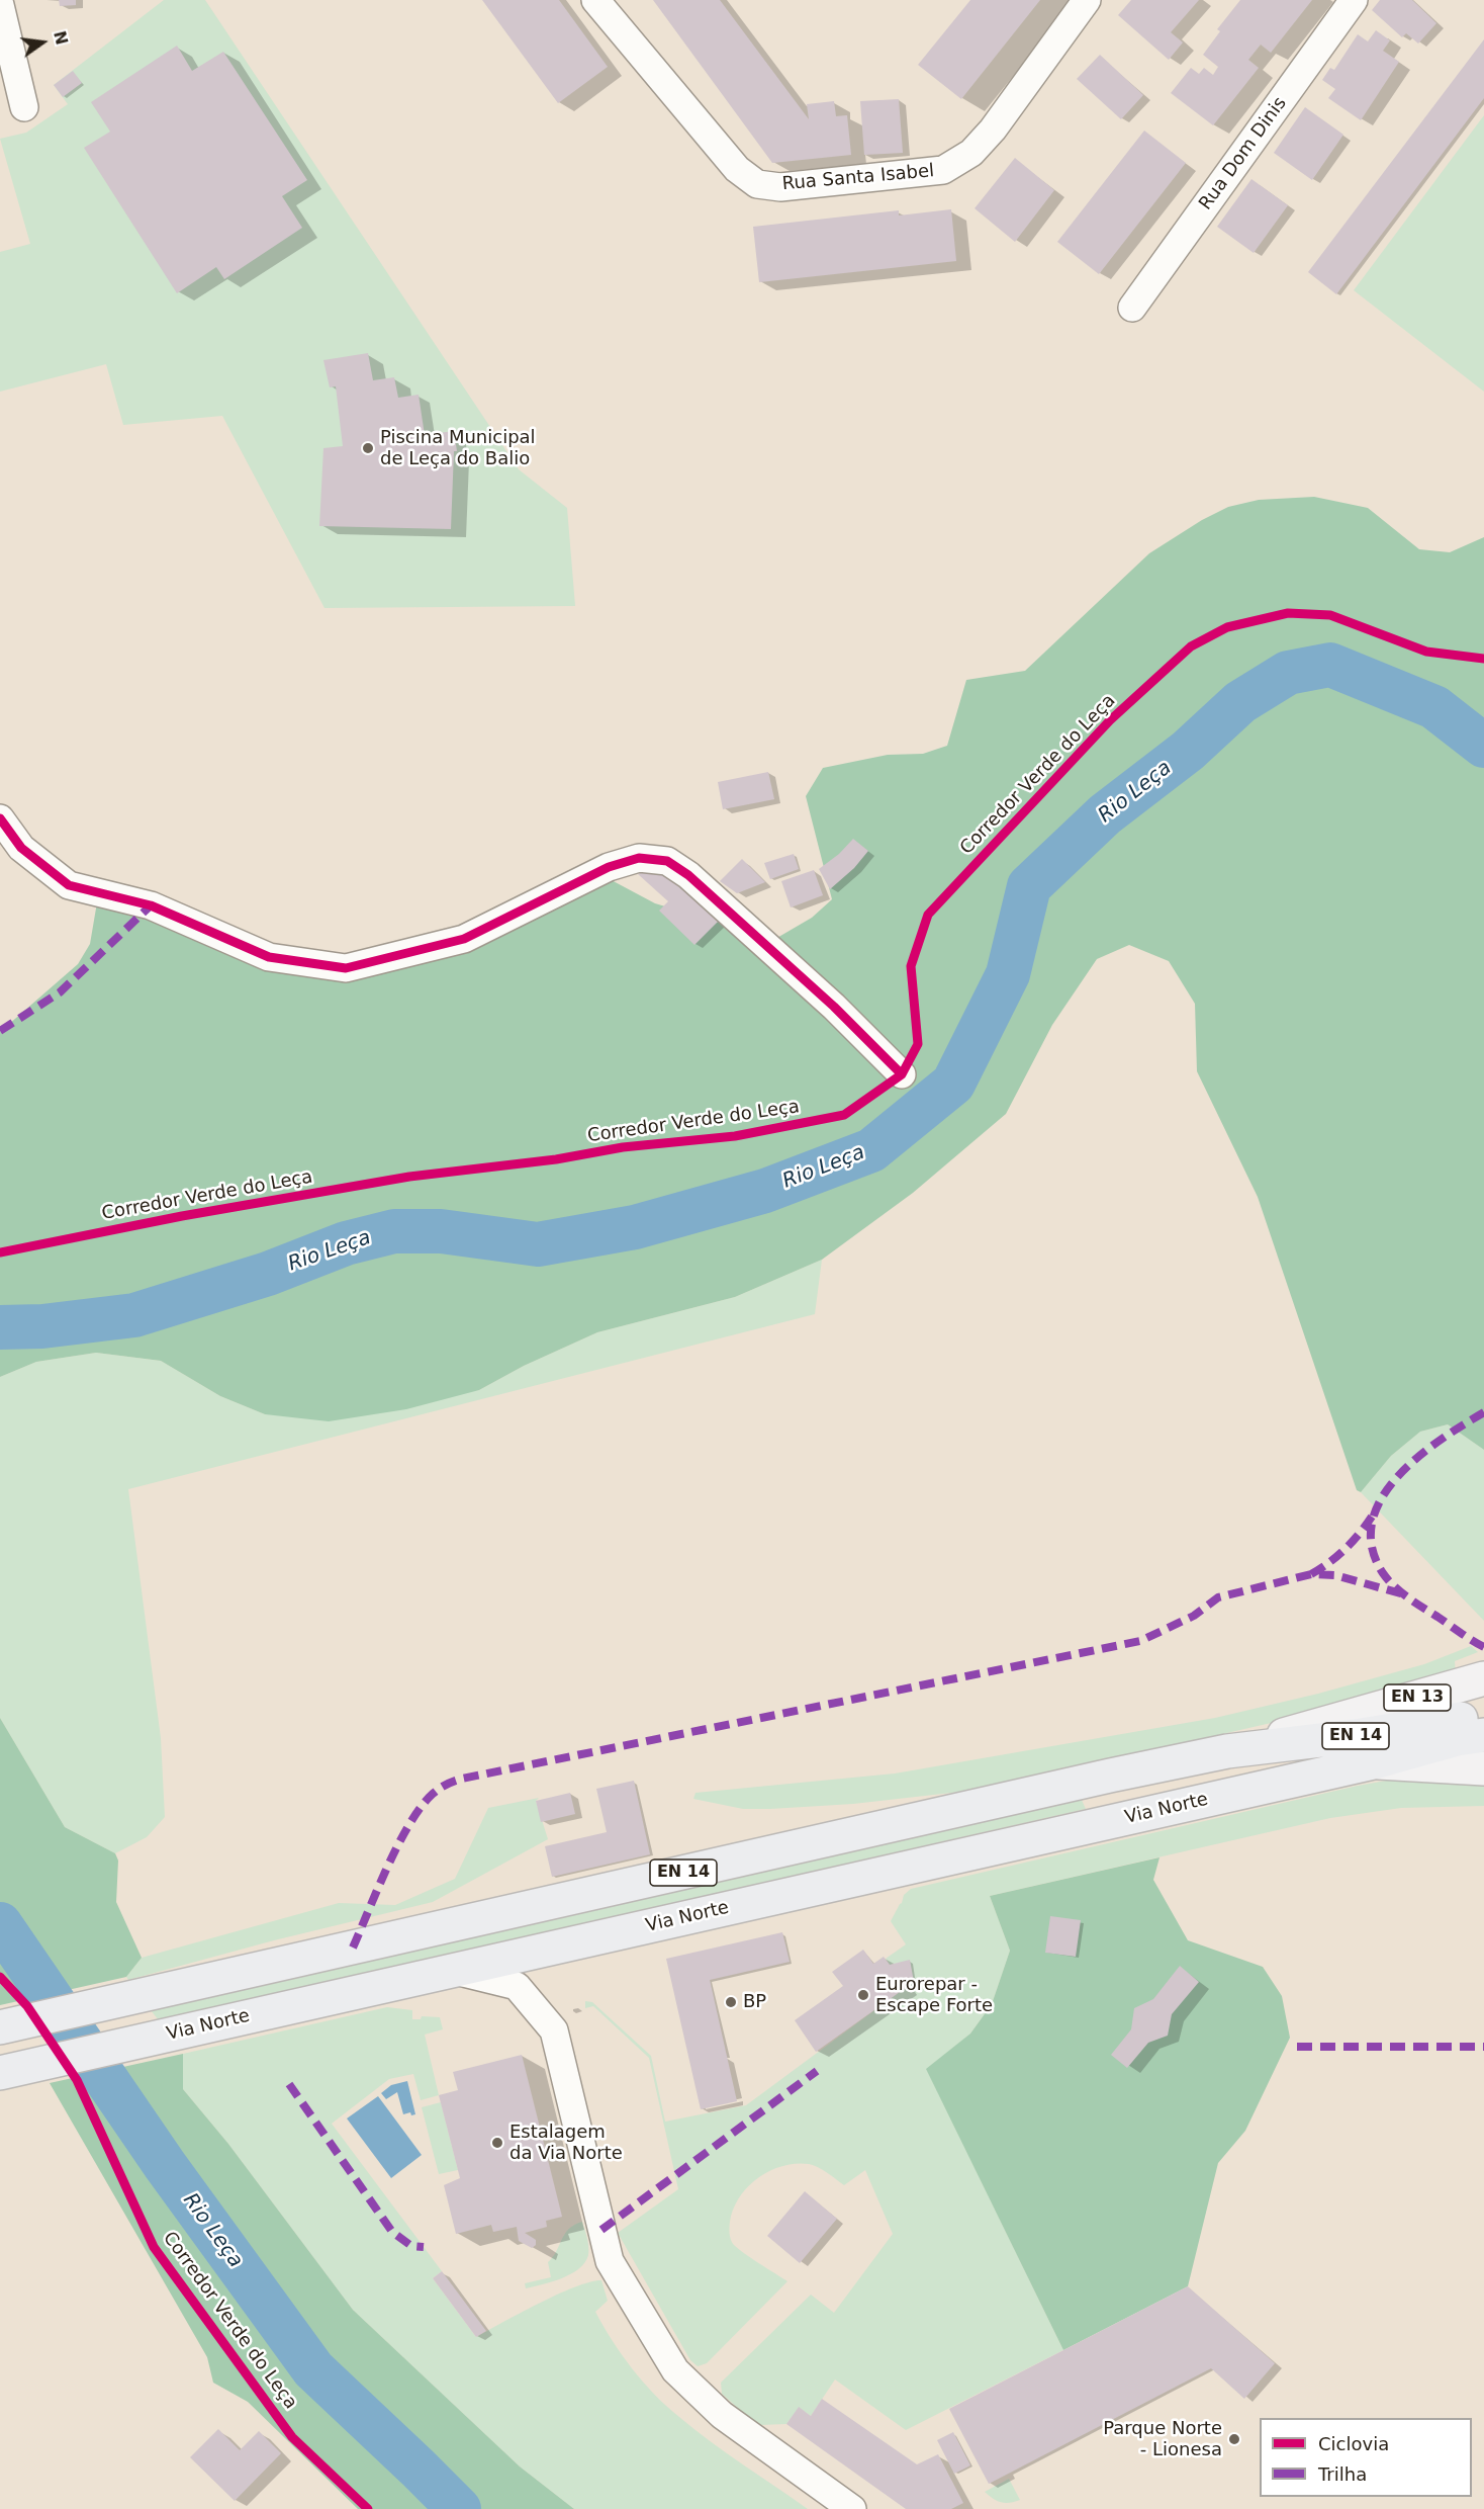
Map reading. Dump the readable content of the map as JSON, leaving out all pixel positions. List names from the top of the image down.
{
  "streets": {
    "highway": ["EN 14", "Via Norte"],
    "main road": ["EN 13"],
    "street": ["Rua Dom Dinis", "Rua Santa Isabel"],
    "cycle path": ["Corredor Verde do Leça"]
  },
  "crossings": [
    ["EN 13", "EN 14"],
    ["EN 14", "Via Norte"]
  ],
  "water": ["Rio Leça"],
  "places": [
    "Piscina Municipal de Leça do Balio",
    "Eurorepar - Escape Forte",
    "BP",
    "Estalagem da Via Norte",
    "Parque Norte - Lionesa"
  ],
  "legend": ["Ciclovia", "Trilha"],
  "north": "right"
}
